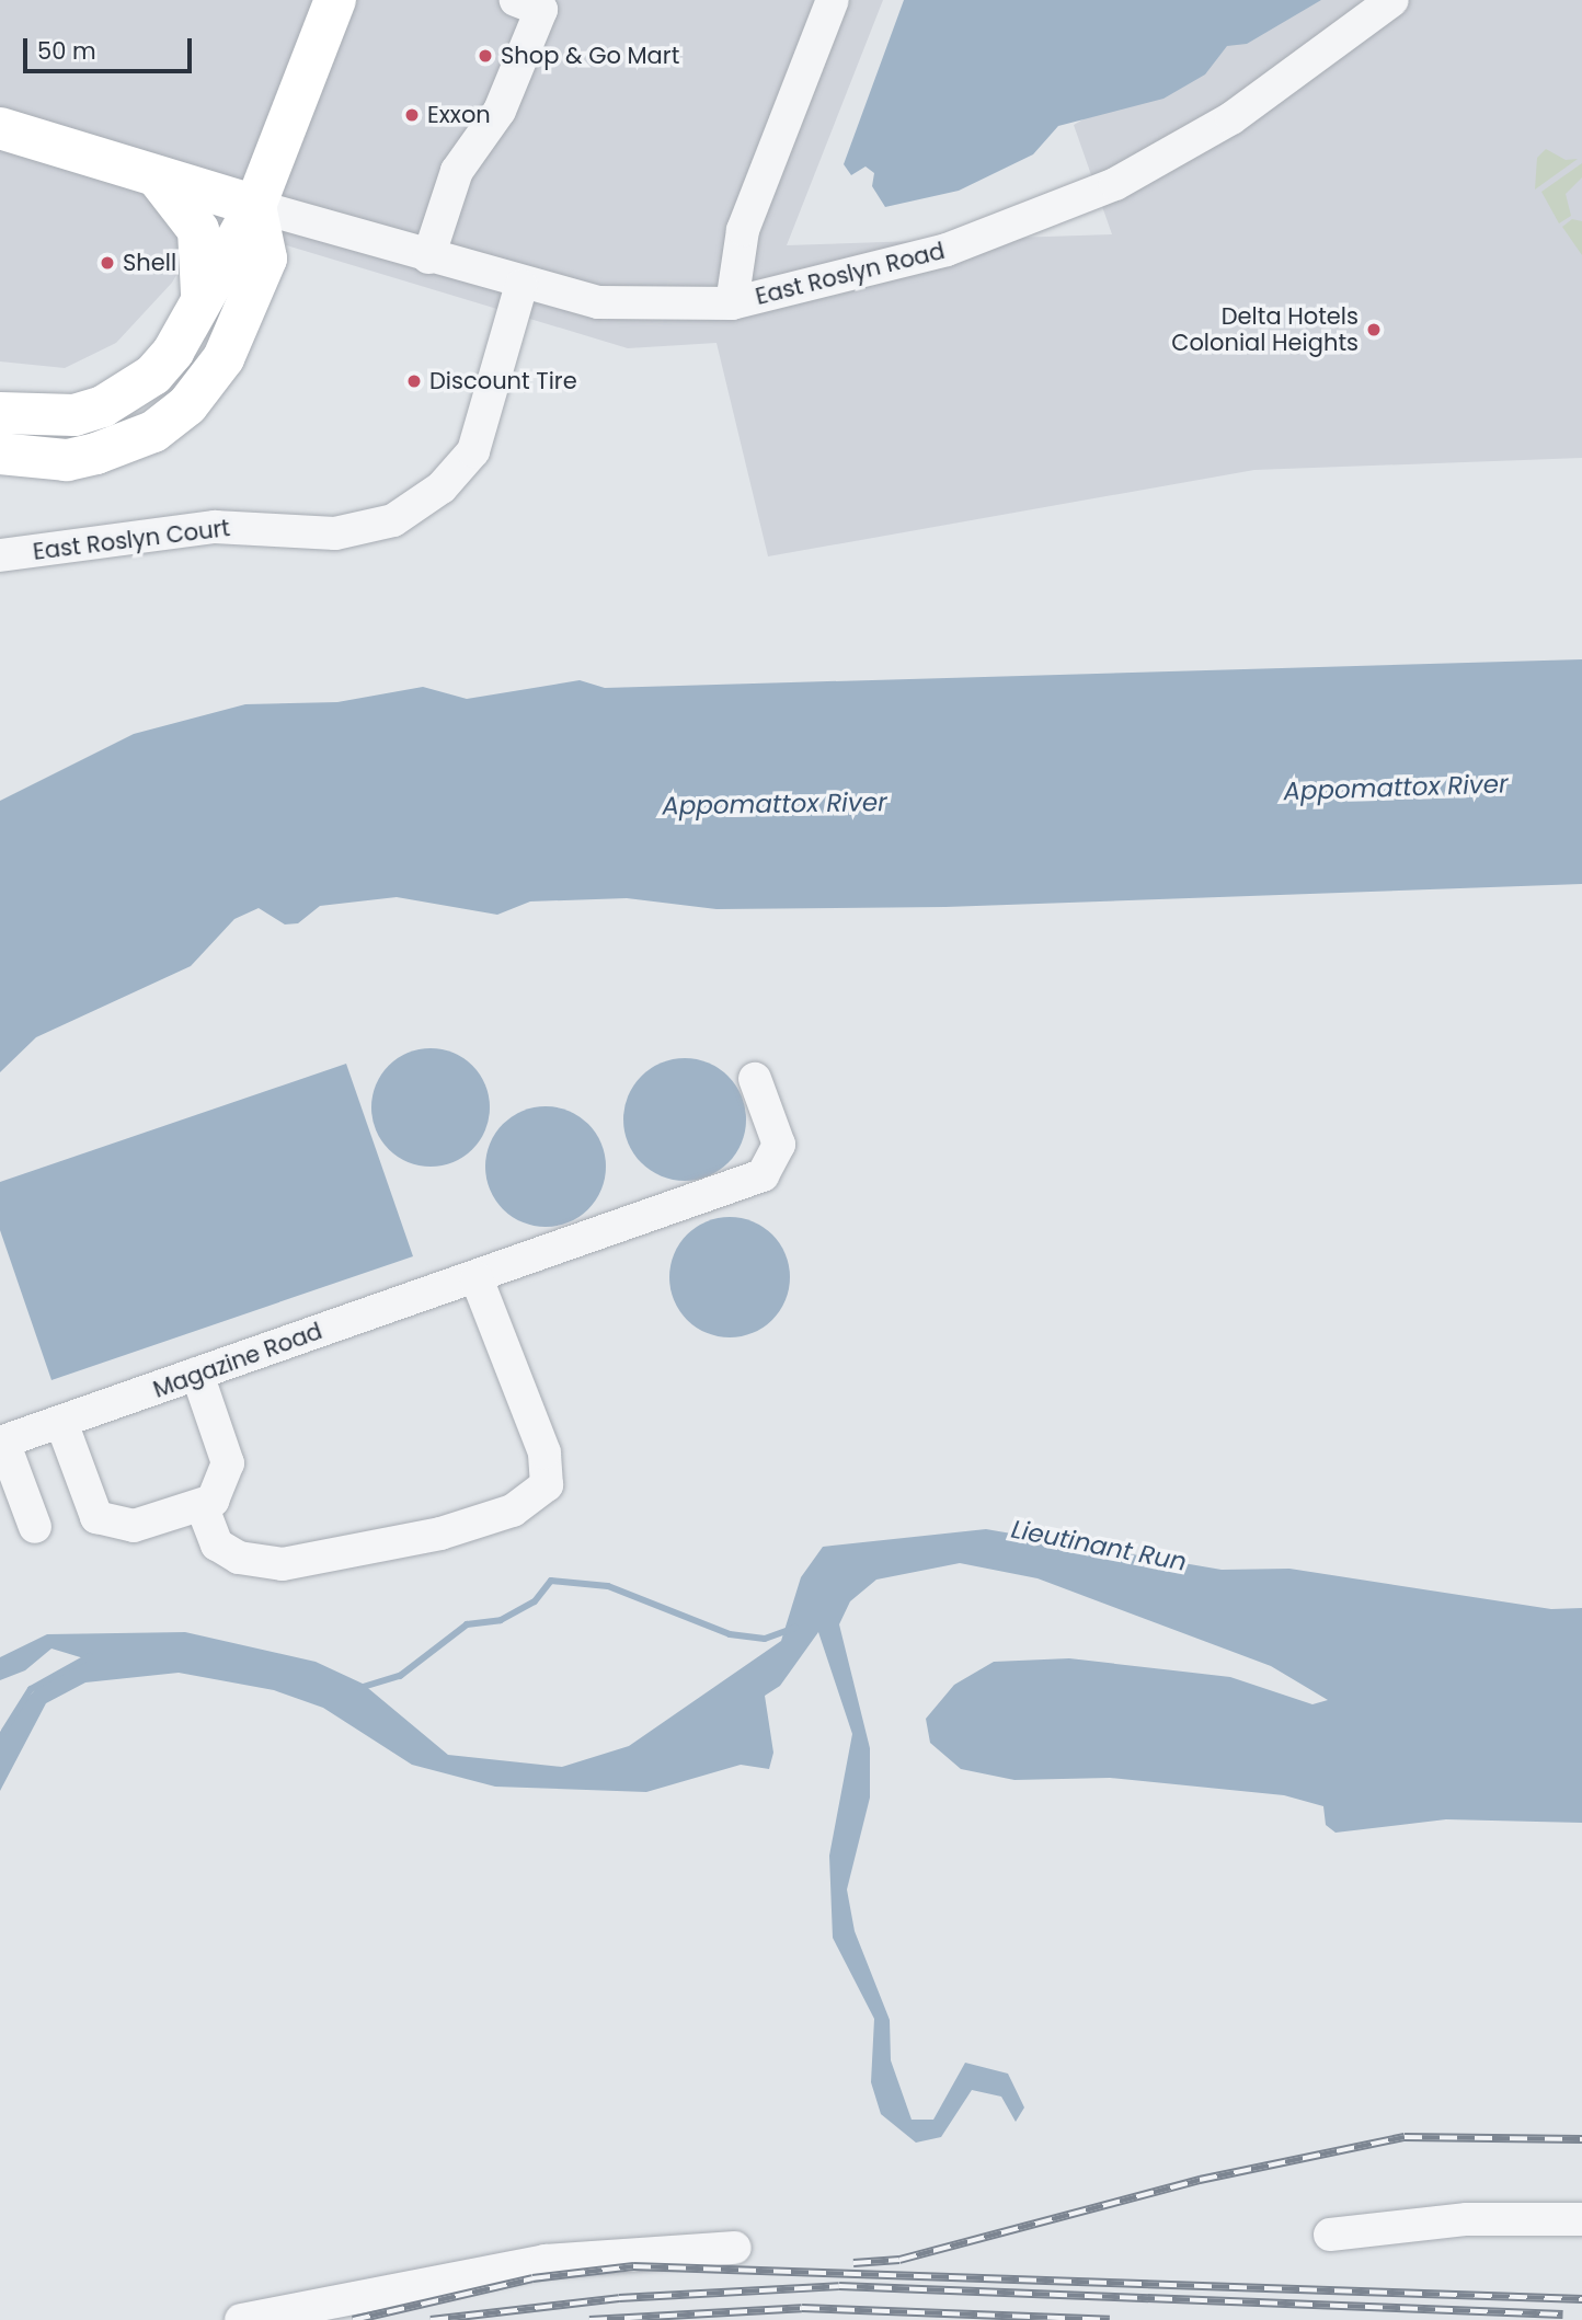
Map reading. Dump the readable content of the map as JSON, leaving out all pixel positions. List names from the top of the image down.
{
  "streets": {
    "street": ["East Roslyn Road", "East Roslyn Court", "Magazine Road"]
  },
  "crossings": [
    ["East Roslyn Road", "East Roslyn Court"]
  ],
  "water": ["Appomattox River", "Lieutinant Run"],
  "places": [
    "Shop & Go Mart",
    "Exxon",
    "Shell",
    "Delta Hotels Colonial Heights",
    "Discount Tire"
  ],
  "scale_bar": "50 m"
}
